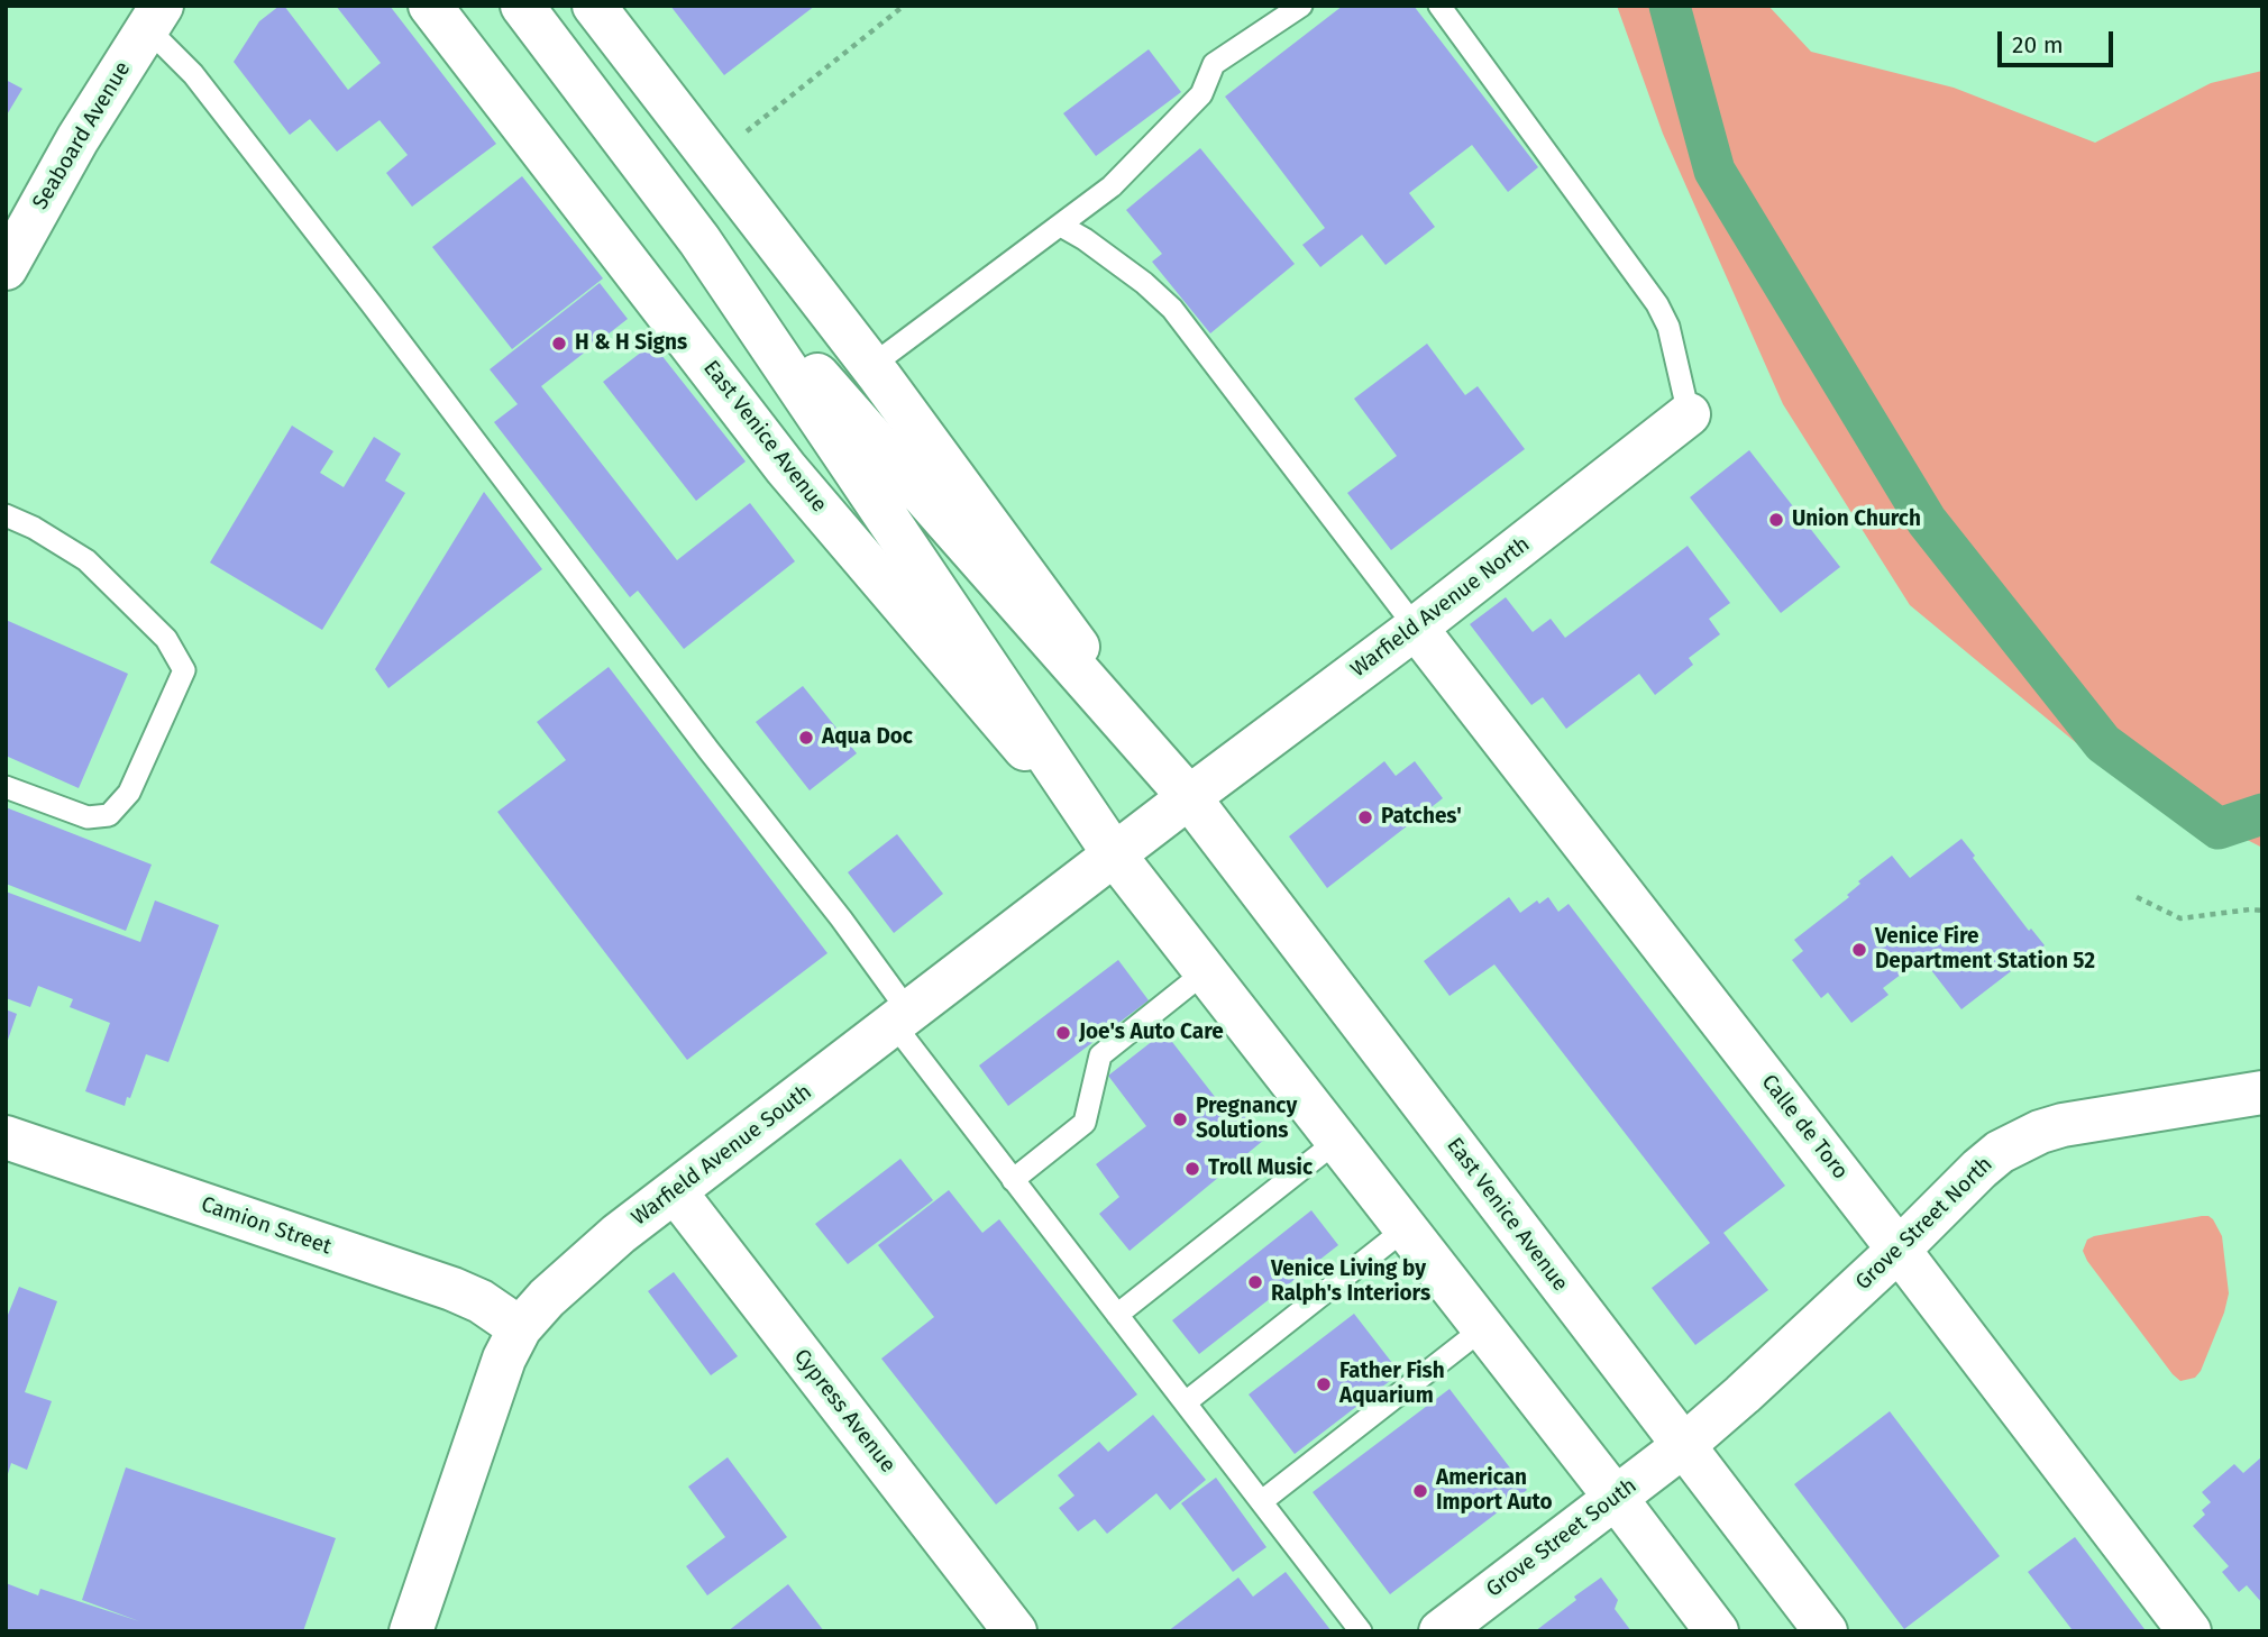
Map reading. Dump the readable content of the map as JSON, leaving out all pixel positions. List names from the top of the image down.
{
  "streets": {
    "street": [
      "Seaboard Avenue",
      "East Venice Avenue",
      "Warfield Avenue North",
      "Calle de Toro",
      "Warfield Avenue South",
      "Grove Street North",
      "Camion Street",
      "Cypress Avenue",
      "Grove Street South"
    ]
  },
  "crossings": [
    ["East Venice Avenue", "Warfield Avenue North"],
    ["East Venice Avenue", "Warfield Avenue South"],
    ["East Venice Avenue", "Grove Street North"],
    ["East Venice Avenue", "Grove Street South"],
    ["Warfield Avenue North", "Calle de Toro"],
    ["Warfield Avenue North", "Warfield Avenue South"],
    ["Calle de Toro", "Grove Street North"],
    ["Warfield Avenue South", "Camion Street"],
    ["Warfield Avenue South", "Cypress Avenue"],
    ["Grove Street North", "Grove Street South"]
  ],
  "places": [
    "H & H Signs",
    "Union Church",
    "Aqua Doc",
    "Patches'",
    "Venice Fire Department Station 52",
    "Joe's Auto Care",
    "Pregnancy Solutions",
    "Troll Music",
    "Venice Living by Ralph's Interiors",
    "Father Fish Aquarium",
    "American Import Auto"
  ],
  "scale_bar": "20 m"
}
